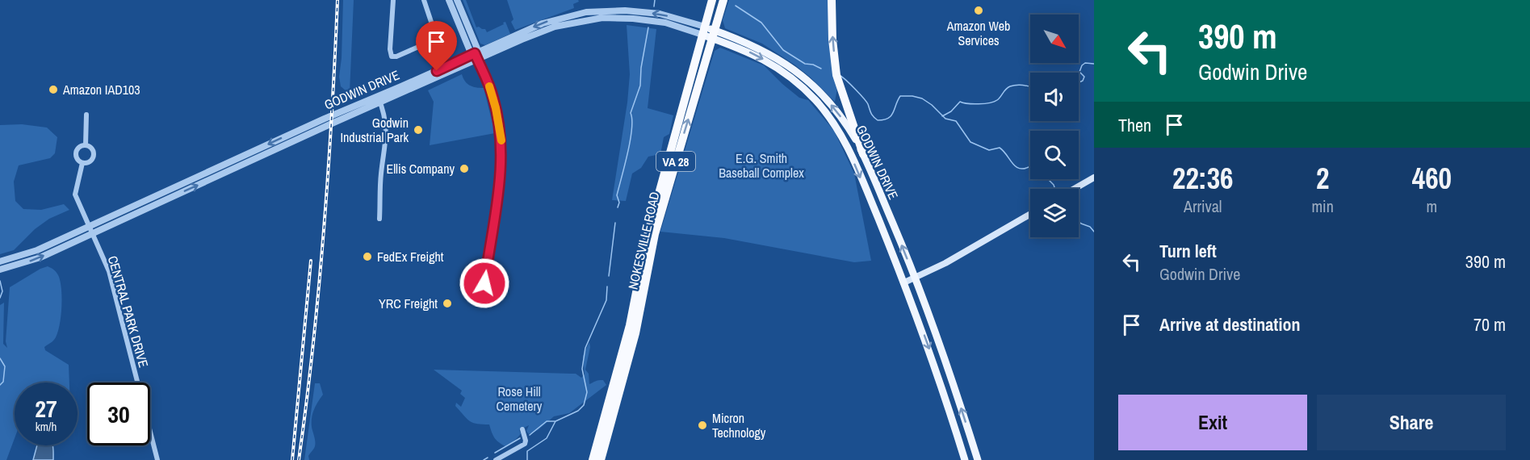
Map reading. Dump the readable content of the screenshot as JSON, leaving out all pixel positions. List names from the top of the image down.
{
  "streets": {
    "highway": ["VA 28", "NOKESVILLE ROAD"],
    "main road": ["GODWIN DRIVE"],
    "street": ["CENTRAL PARK DRIVE"]
  },
  "crossings": [
    ["GODWIN DRIVE", "NOKESVILLE ROAD"],
    ["GODWIN DRIVE", "CENTRAL PARK DRIVE"]
  ],
  "parks": ["E.G. Smith Baseball Complex", "Rose Hill Cemetery"],
  "places": [
    "Amazon Web Services",
    "Amazon IAD103",
    "Godwin Industrial Park",
    "Ellis Company",
    "FedEx Freight",
    "YRC Freight",
    "Micron Technology"
  ],
  "north": "bottom right",
  "page": {
    "turn": ["390 m", "Godwin Drive"],
    "then": "Then",
    "eta": [
      "22:36",
      "Arrival",
      "2",
      "min",
      "460",
      "m"
    ],
    "list": [
      {
        "name": "Turn left",
        "note": "Godwin Drive",
        "value": "390 m"
      },
      {
        "name": "Arrive at destination",
        "value": "70 m"
      }
    ],
    "speed": "27 km/h",
    "limit": "30",
    "buttons": ["Exit", "Share"]
  }
}
